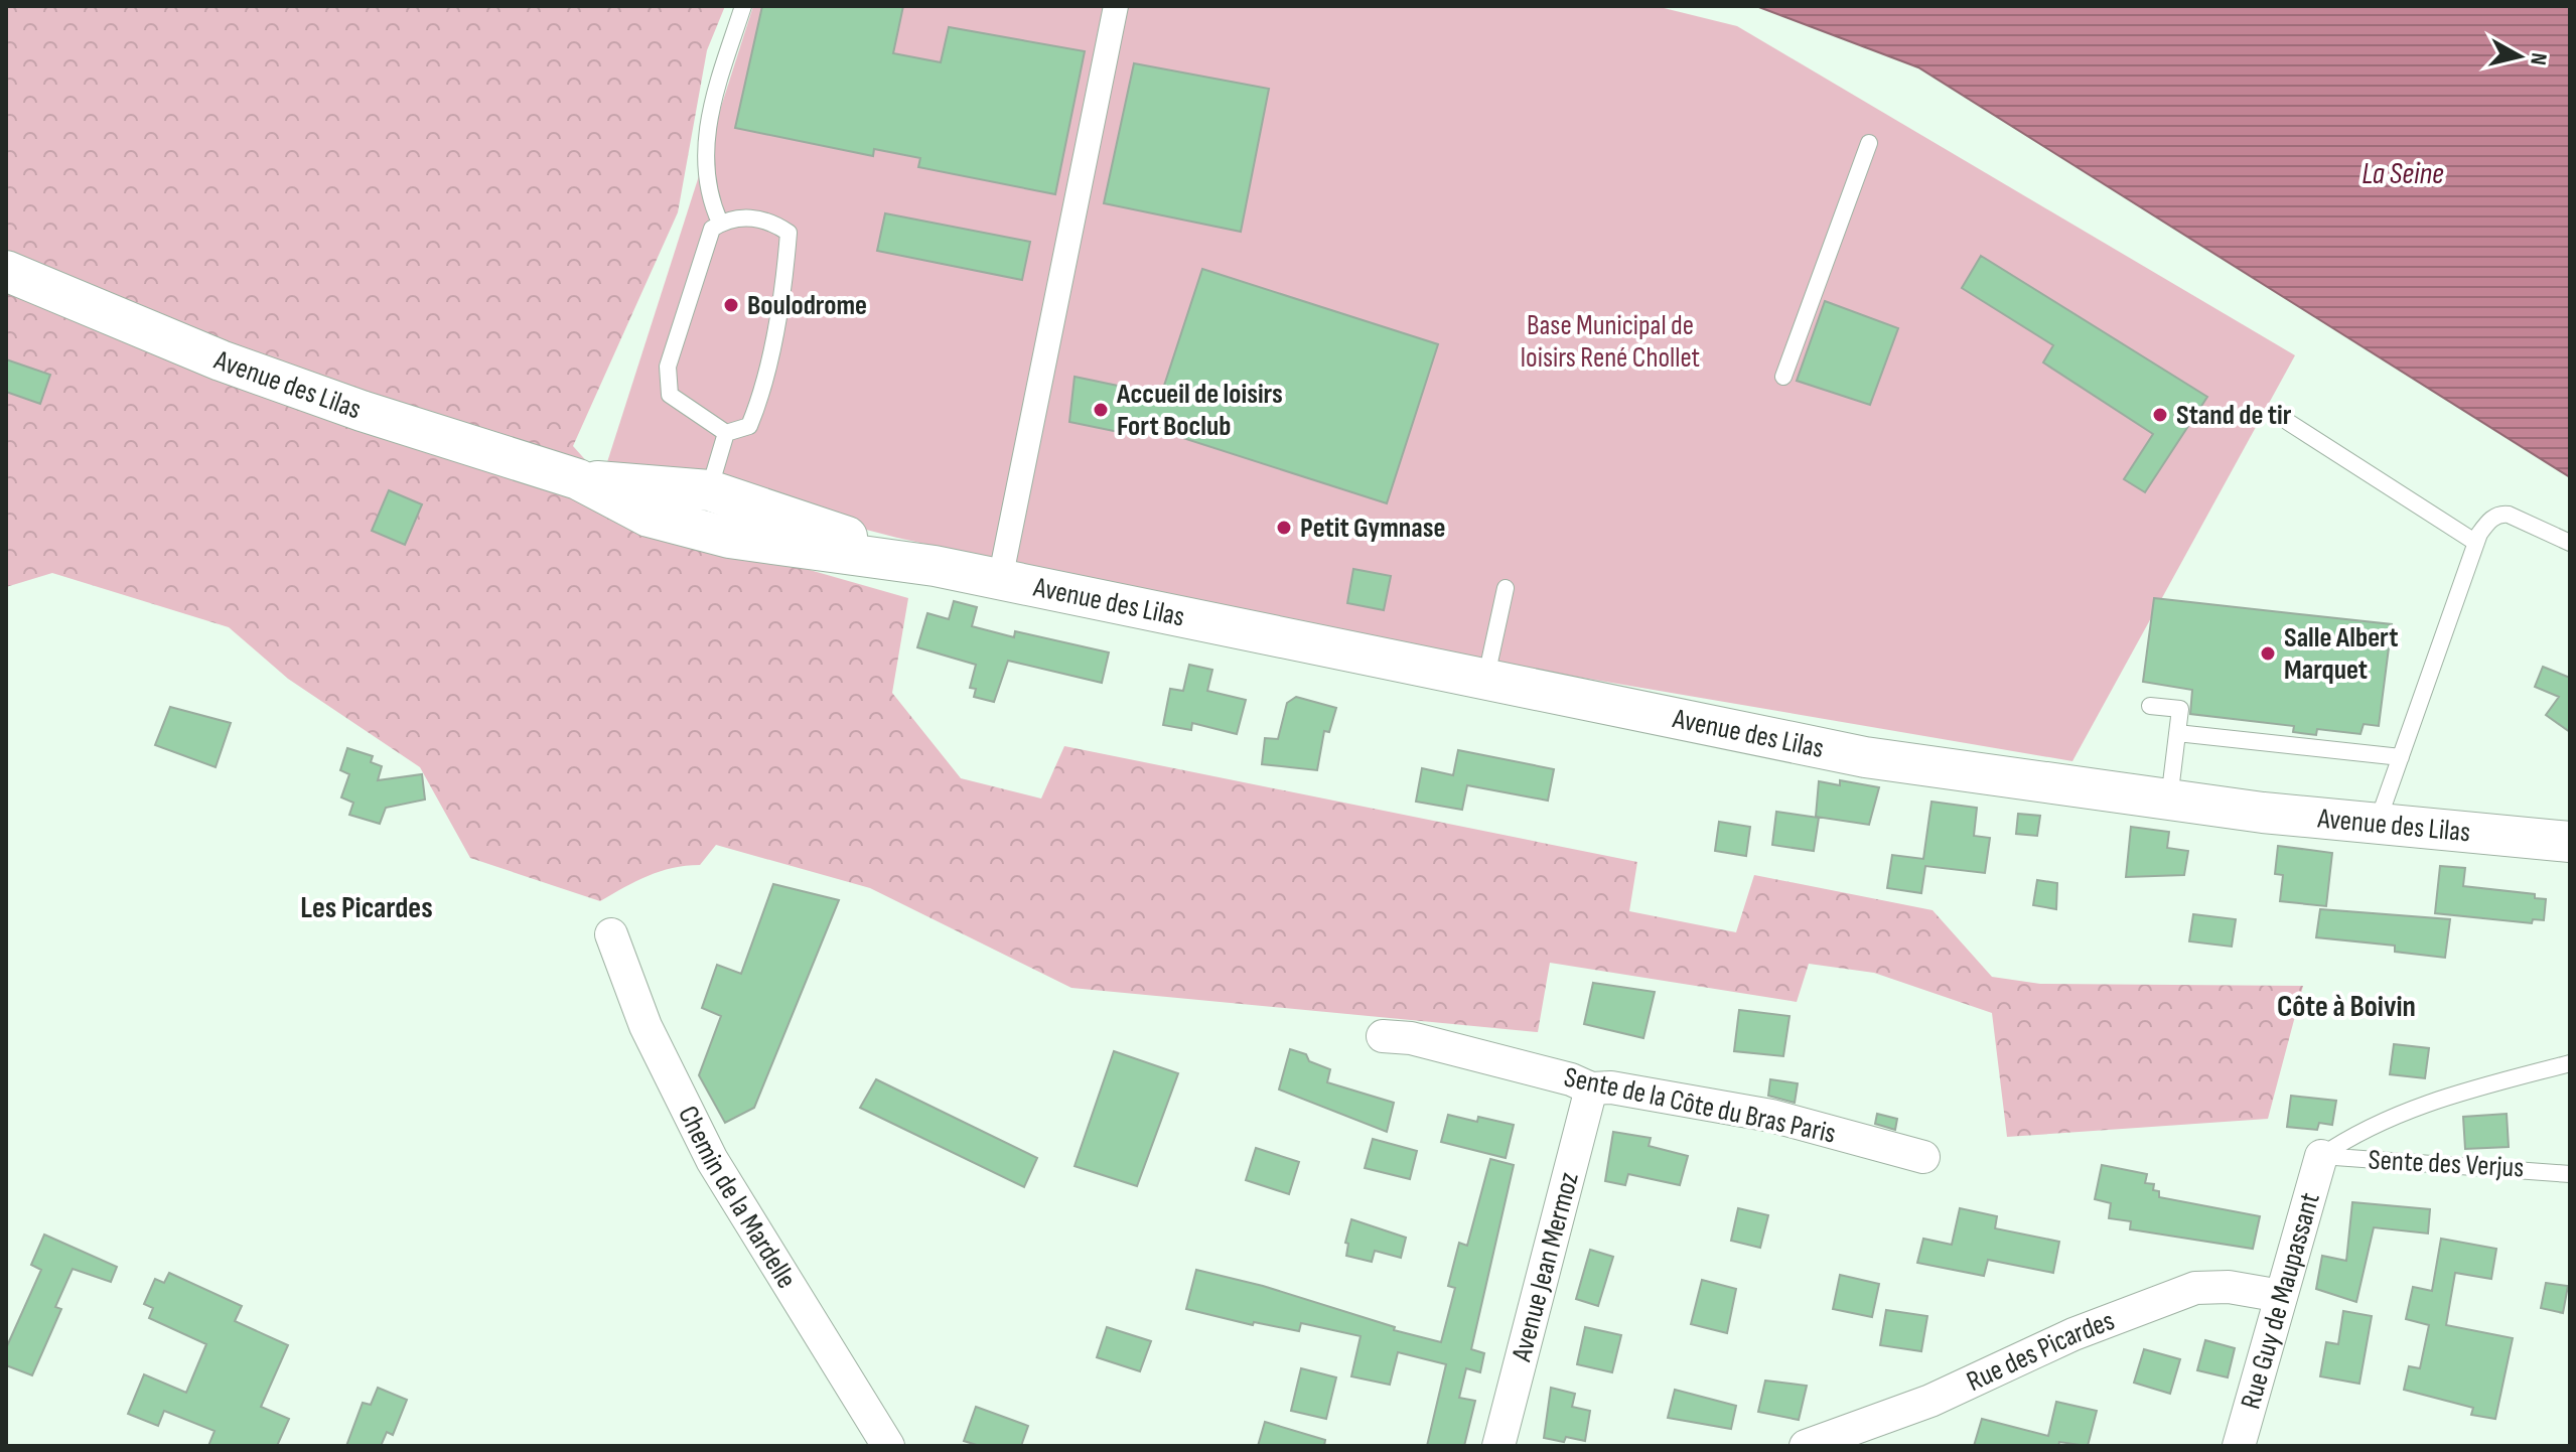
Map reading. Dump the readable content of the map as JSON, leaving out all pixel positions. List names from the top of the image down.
{
  "streets": {
    "street": [
      "Avenue des Lilas",
      "Sente de la Côte du Bras Paris",
      "Chemin de la Mardelle",
      "Avenue Jean Mermoz",
      "Rue Guy de Maupassant",
      "Rue des Picardes"
    ],
    "lane": ["Sente des Verjus"]
  },
  "crossings": [
    ["Sente de la Côte du Bras Paris", "Avenue Jean Mermoz"],
    ["Sente des Verjus", "Rue Guy de Maupassant"],
    ["Rue Guy de Maupassant", "Rue des Picardes"]
  ],
  "districts": ["Les Picardes", "Côte à Boivin"],
  "water": ["La Seine"],
  "parks": ["Base Municipal de loisirs René Chollet"],
  "places": [
    "Boulodrome",
    "Accueil de loisirs Fort Boclub",
    "Stand de tir",
    "Petit Gymnase",
    "Salle Albert Marquet"
  ],
  "north": "right"
}
